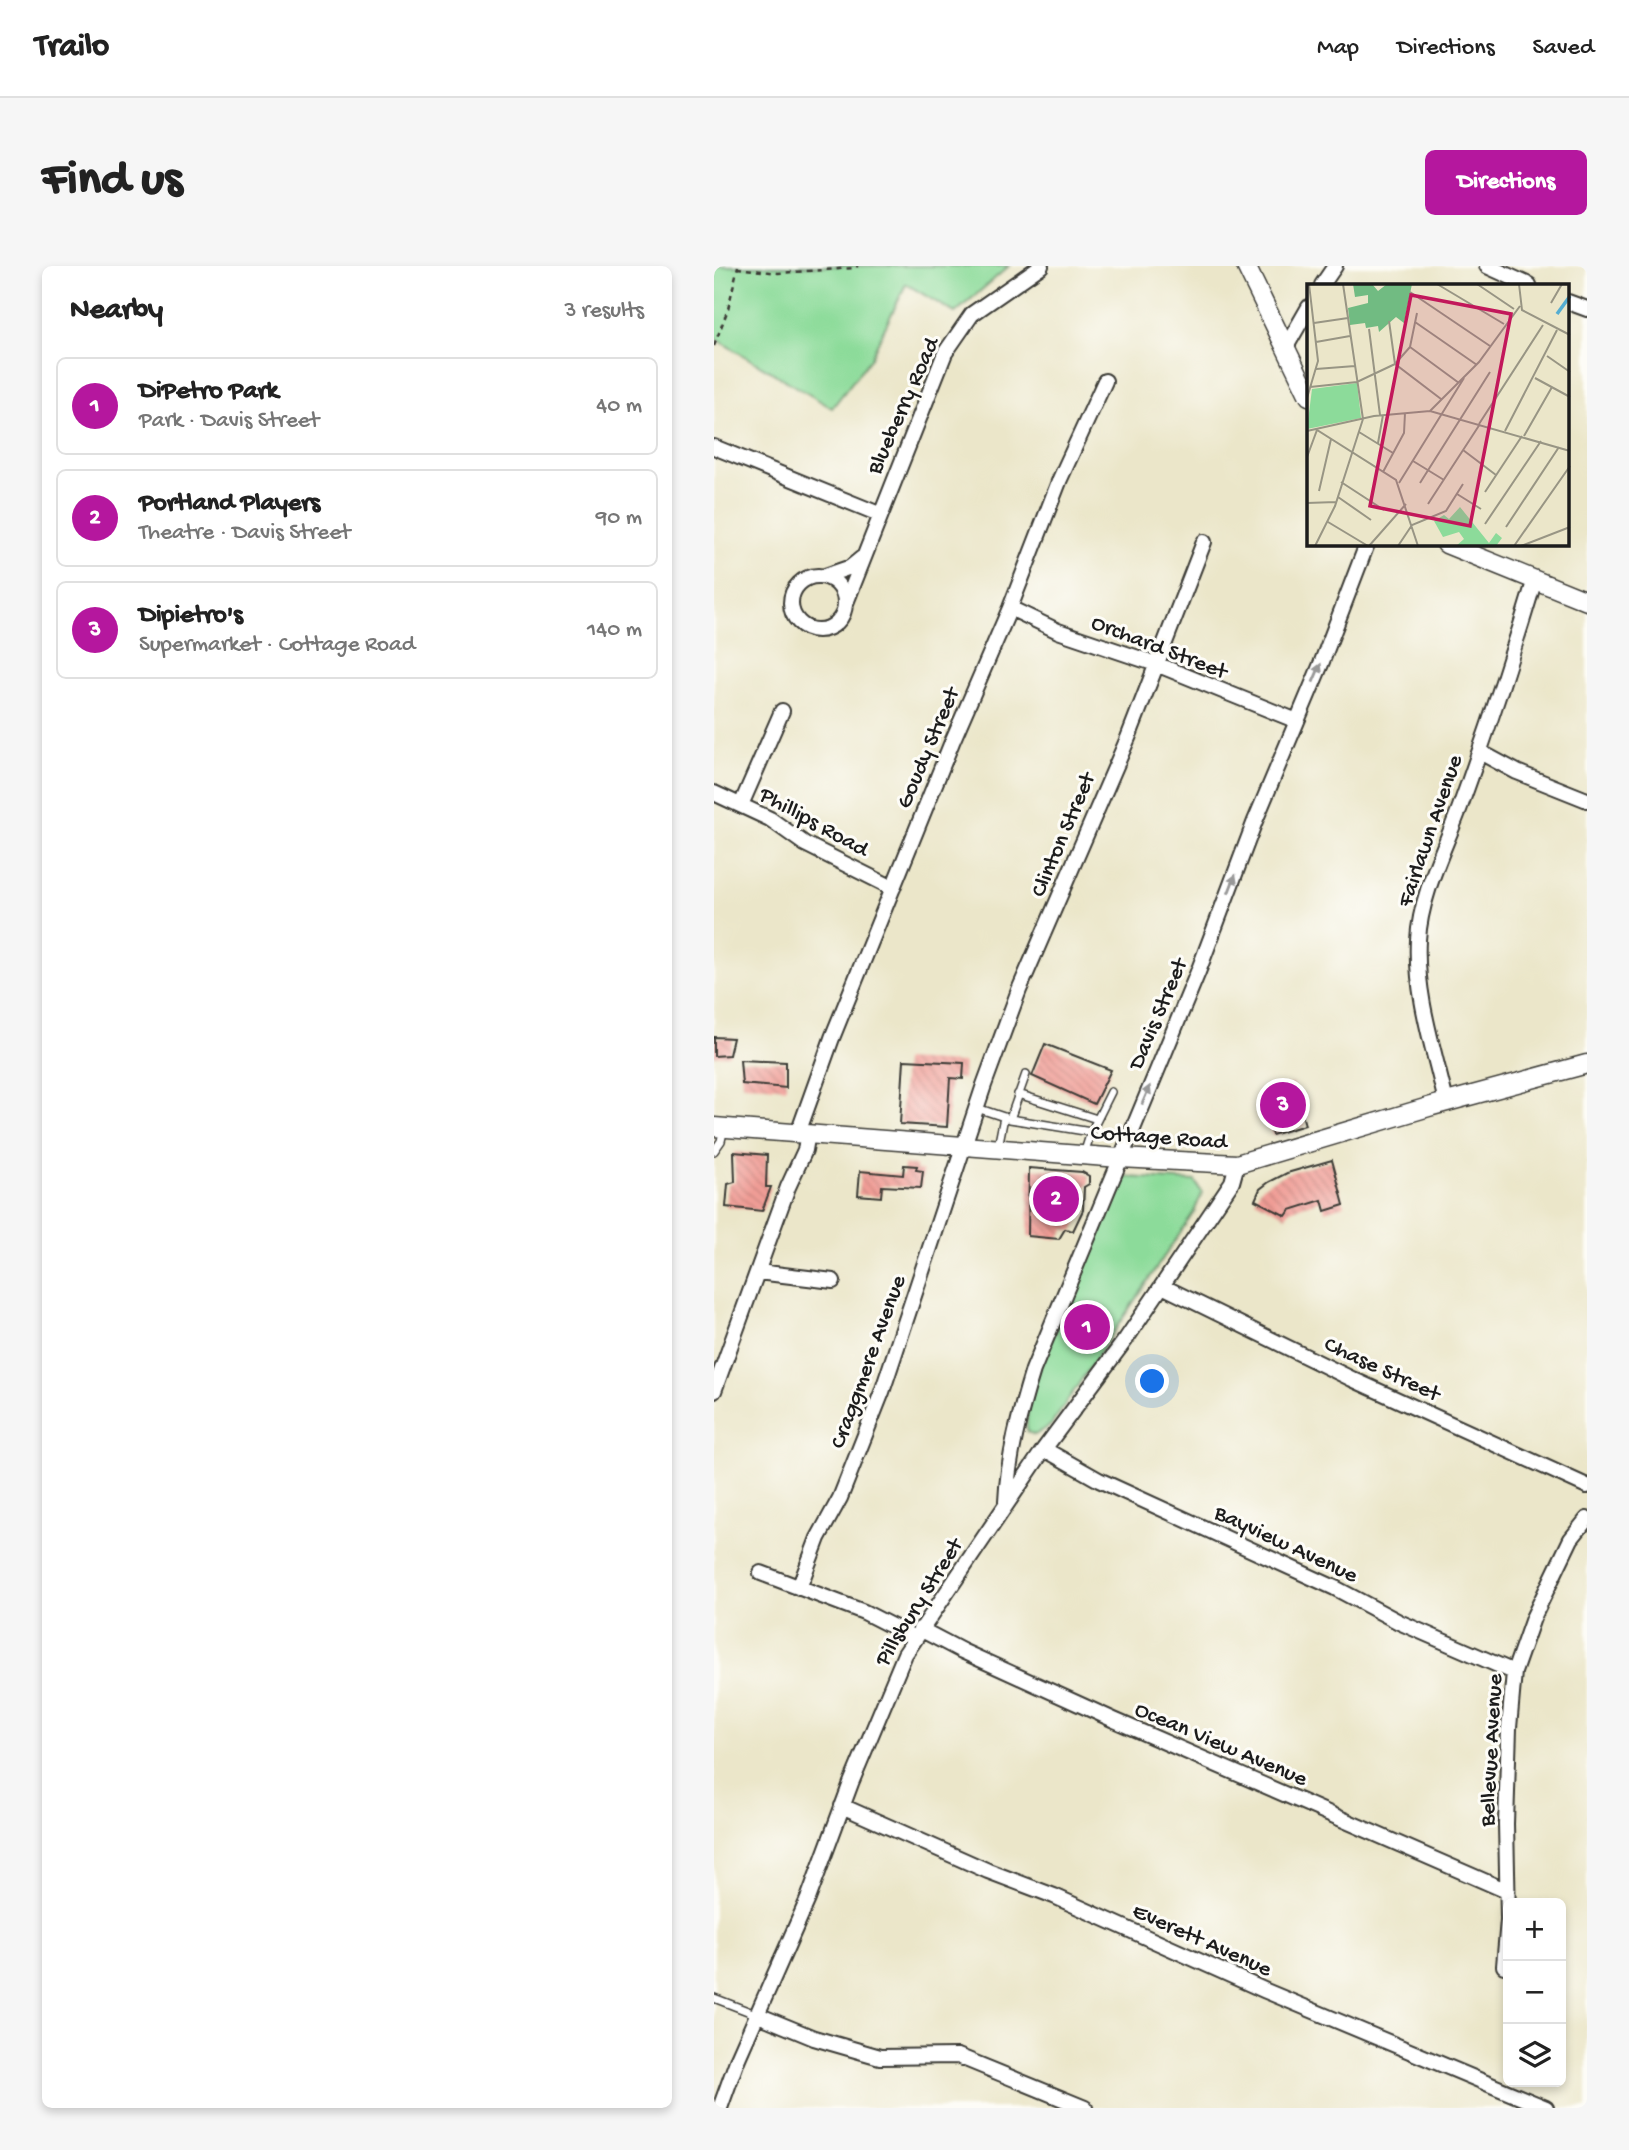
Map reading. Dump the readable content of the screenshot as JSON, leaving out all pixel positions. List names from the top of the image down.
{
  "streets": {
    "street": [
      "Blueberry Road",
      "Orchard Street",
      "Goudy Street",
      "Phillips Road",
      "Fairlawn Avenue",
      "Clinton Street",
      "Davis Street",
      "Cottage Road",
      "Craggmere Avenue",
      "Chase Street",
      "Bayview Avenue",
      "Pillsbury Street",
      "Ocean View Avenue",
      "Bellevue Avenue",
      "Everett Avenue"
    ]
  },
  "crossings": [
    ["Orchard Street", "Goudy Street"],
    ["Orchard Street", "Clinton Street"],
    ["Orchard Street", "Davis Street"],
    ["Goudy Street", "Phillips Road"],
    ["Goudy Street", "Cottage Road"],
    ["Fairlawn Avenue", "Cottage Road"],
    ["Clinton Street", "Cottage Road"],
    ["Clinton Street", "Craggmere Avenue"],
    ["Davis Street", "Cottage Road"],
    ["Davis Street", "Pillsbury Street"],
    ["Cottage Road", "Craggmere Avenue"],
    ["Cottage Road", "Pillsbury Street"],
    ["Craggmere Avenue", "Ocean View Avenue"],
    ["Chase Street", "Pillsbury Street"],
    ["Bayview Avenue", "Pillsbury Street"],
    ["Bayview Avenue", "Bellevue Avenue"],
    ["Pillsbury Street", "Ocean View Avenue"],
    ["Pillsbury Street", "Everett Avenue"],
    ["Ocean View Avenue", "Bellevue Avenue"]
  ],
  "one_way": ["Davis Street"],
  "page": {
    "header": "Trailo",
    "nav": ["Map", "Directions", "Saved"],
    "buttons": "Directions",
    "title": "Find us",
    "heading": ["Nearby", "3 results"],
    "list": [
      {
        "mark": "1",
        "name": "DiPetro Park",
        "note": "Park · Davis Street",
        "value": "40 m"
      },
      {
        "mark": "2",
        "name": "Portland Players",
        "note": "Theatre · Davis Street",
        "value": "90 m"
      },
      {
        "mark": "3",
        "name": "Dipietro's",
        "note": "Supermarket · Cottage Road",
        "value": "140 m"
      }
    ],
    "pins": ["3", "2", "1"],
    "map_buttons": ["+", "−"]
  }
}
